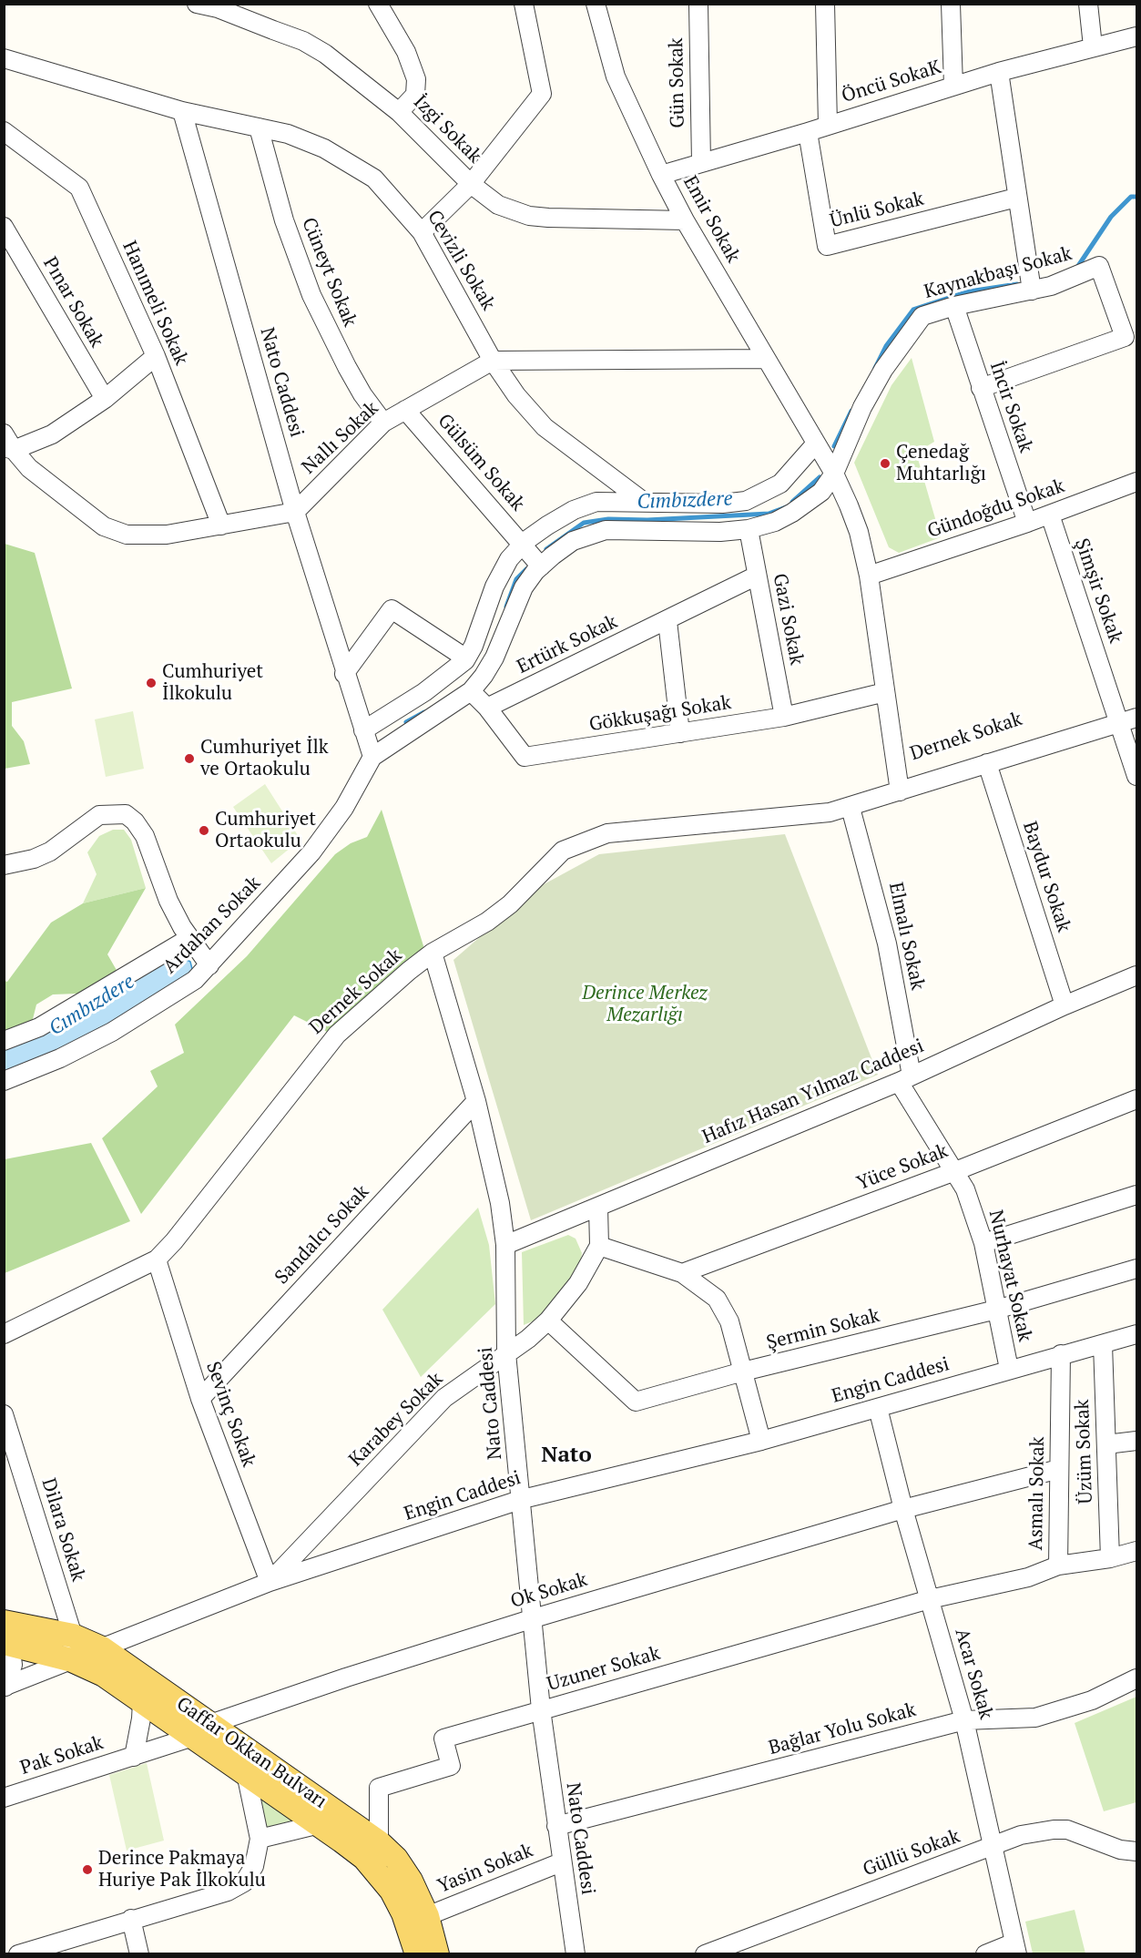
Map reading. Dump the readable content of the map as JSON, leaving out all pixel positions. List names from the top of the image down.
{
  "streets": {
    "main road": ["Gaffar Okkan Bulvarı"],
    "street": [
      "Öncü SokaK",
      "Gün Sokak",
      "İzgi Sokak",
      "Ünlü Sokak",
      "Emir Sokak",
      "Cevizli Sokak",
      "Cüneyt Sokak",
      "Kaynakbaşı Sokak",
      "Pınar Sokak",
      "Hanımeli Sokak",
      "Nato Caddesi",
      "İncir Sokak",
      "Nallı Sokak",
      "Gülsüm Sokak",
      "Gündoğdu Sokak",
      "Şimşir Sokak",
      "Gazi Sokak",
      "Ertürk Sokak",
      "Gökkuşağı Sokak",
      "Dernek Sokak",
      "Baydur Sokak",
      "Ardahan Sokak",
      "Elmalı Sokak",
      "Hafız Hasan Yılmaz Caddesi",
      "Yüce Sokak",
      "Sandalcı Sokak",
      "Nurhayat Sokak",
      "Şermin Sokak",
      "Engin Caddesi",
      "Sevinç Sokak",
      "Karabey Sokak",
      "Üzüm Sokak",
      "Asmalı Sokak",
      "Dilara Sokak",
      "Ok Sokak",
      "Uzuner Sokak",
      "Acar Sokak",
      "Bağlar Yolu Sokak",
      "Pak Sokak",
      "Güllü Sokak",
      "Yasin Sokak"
    ]
  },
  "crossings": [
    ["Öncü SokaK", "Gün Sokak"],
    ["Öncü SokaK", "Ünlü Sokak"],
    ["Öncü SokaK", "Emir Sokak"],
    ["İzgi Sokak", "Emir Sokak"],
    ["Emir Sokak", "Kaynakbaşı Sokak"],
    ["Emir Sokak", "Nallı Sokak"],
    ["Emir Sokak", "Gündoğdu Sokak"],
    ["Emir Sokak", "Gökkuşağı Sokak"],
    ["Emir Sokak", "Dernek Sokak"],
    ["Cevizli Sokak", "Cüneyt Sokak"],
    ["Cevizli Sokak", "Nato Caddesi"],
    ["Cevizli Sokak", "Nallı Sokak"],
    ["Cüneyt Sokak", "Nallı Sokak"],
    ["Kaynakbaşı Sokak", "Nato Caddesi"],
    ["Kaynakbaşı Sokak", "İncir Sokak"],
    ["Kaynakbaşı Sokak", "Gülsüm Sokak"],
    ["Kaynakbaşı Sokak", "Gazi Sokak"],
    ["Kaynakbaşı Sokak", "Gökkuşağı Sokak"],
    ["Kaynakbaşı Sokak", "Ardahan Sokak"],
    ["Nato Caddesi", "Nallı Sokak"],
    ["Nato Caddesi", "Dernek Sokak"],
    ["Nato Caddesi", "Ardahan Sokak"],
    ["Nato Caddesi", "Hafız Hasan Yılmaz Caddesi"],
    ["Nato Caddesi", "Sandalcı Sokak"],
    ["Nato Caddesi", "Engin Caddesi"],
    ["Nato Caddesi", "Karabey Sokak"],
    ["Nato Caddesi", "Ok Sokak"],
    ["Nato Caddesi", "Uzuner Sokak"],
    ["Nato Caddesi", "Bağlar Yolu Sokak"],
    ["Nato Caddesi", "Yasin Sokak"],
    ["İncir Sokak", "Gündoğdu Sokak"],
    ["Nallı Sokak", "Gülsüm Sokak"],
    ["Gündoğdu Sokak", "Şimşir Sokak"],
    ["Şimşir Sokak", "Dernek Sokak"],
    ["Gazi Sokak", "Ertürk Sokak"],
    ["Gazi Sokak", "Gökkuşağı Sokak"],
    ["Ertürk Sokak", "Gökkuşağı Sokak"],
    ["Dernek Sokak", "Baydur Sokak"],
    ["Dernek Sokak", "Elmalı Sokak"],
    ["Dernek Sokak", "Sevinç Sokak"],
    ["Baydur Sokak", "Hafız Hasan Yılmaz Caddesi"],
    ["Elmalı Sokak", "Hafız Hasan Yılmaz Caddesi"],
    ["Elmalı Sokak", "Nurhayat Sokak"],
    ["Hafız Hasan Yılmaz Caddesi", "Nurhayat Sokak"],
    ["Yüce Sokak", "Nurhayat Sokak"],
    ["Sandalcı Sokak", "Sevinç Sokak"],
    ["Nurhayat Sokak", "Şermin Sokak"],
    ["Nurhayat Sokak", "Engin Caddesi"],
    ["Şermin Sokak", "Karabey Sokak"],
    ["Engin Caddesi", "Sevinç Sokak"],
    ["Engin Caddesi", "Karabey Sokak"],
    ["Engin Caddesi", "Üzüm Sokak"],
    ["Engin Caddesi", "Asmalı Sokak"],
    ["Engin Caddesi", "Dilara Sokak"],
    ["Engin Caddesi", "Acar Sokak"],
    ["Engin Caddesi", "Gaffar Okkan Bulvarı"],
    ["Sevinç Sokak", "Karabey Sokak"],
    ["Asmalı Sokak", "Ok Sokak"],
    ["Asmalı Sokak", "Uzuner Sokak"],
    ["Asmalı Sokak", "Acar Sokak"],
    ["Dilara Sokak", "Gaffar Okkan Bulvarı"],
    ["Ok Sokak", "Acar Sokak"],
    ["Ok Sokak", "Gaffar Okkan Bulvarı"],
    ["Ok Sokak", "Pak Sokak"],
    ["Uzuner Sokak", "Acar Sokak"],
    ["Uzuner Sokak", "Gaffar Okkan Bulvarı"],
    ["Acar Sokak", "Bağlar Yolu Sokak"],
    ["Acar Sokak", "Güllü Sokak"],
    ["Gaffar Okkan Bulvarı", "Yasin Sokak"]
  ],
  "districts": ["Nato"],
  "water": ["Cımbızdere"],
  "parks": ["Derince Merkez Mezarlığı"],
  "places": [
    "Çenedağ Muhtarlığı",
    "Cumhuriyet İlkokulu",
    "Cumhuriyet İlk ve Ortaokulu",
    "Cumhuriyet Ortaokulu",
    "Derince Pakmaya Huriye Pak İlkokulu"
  ]
}
